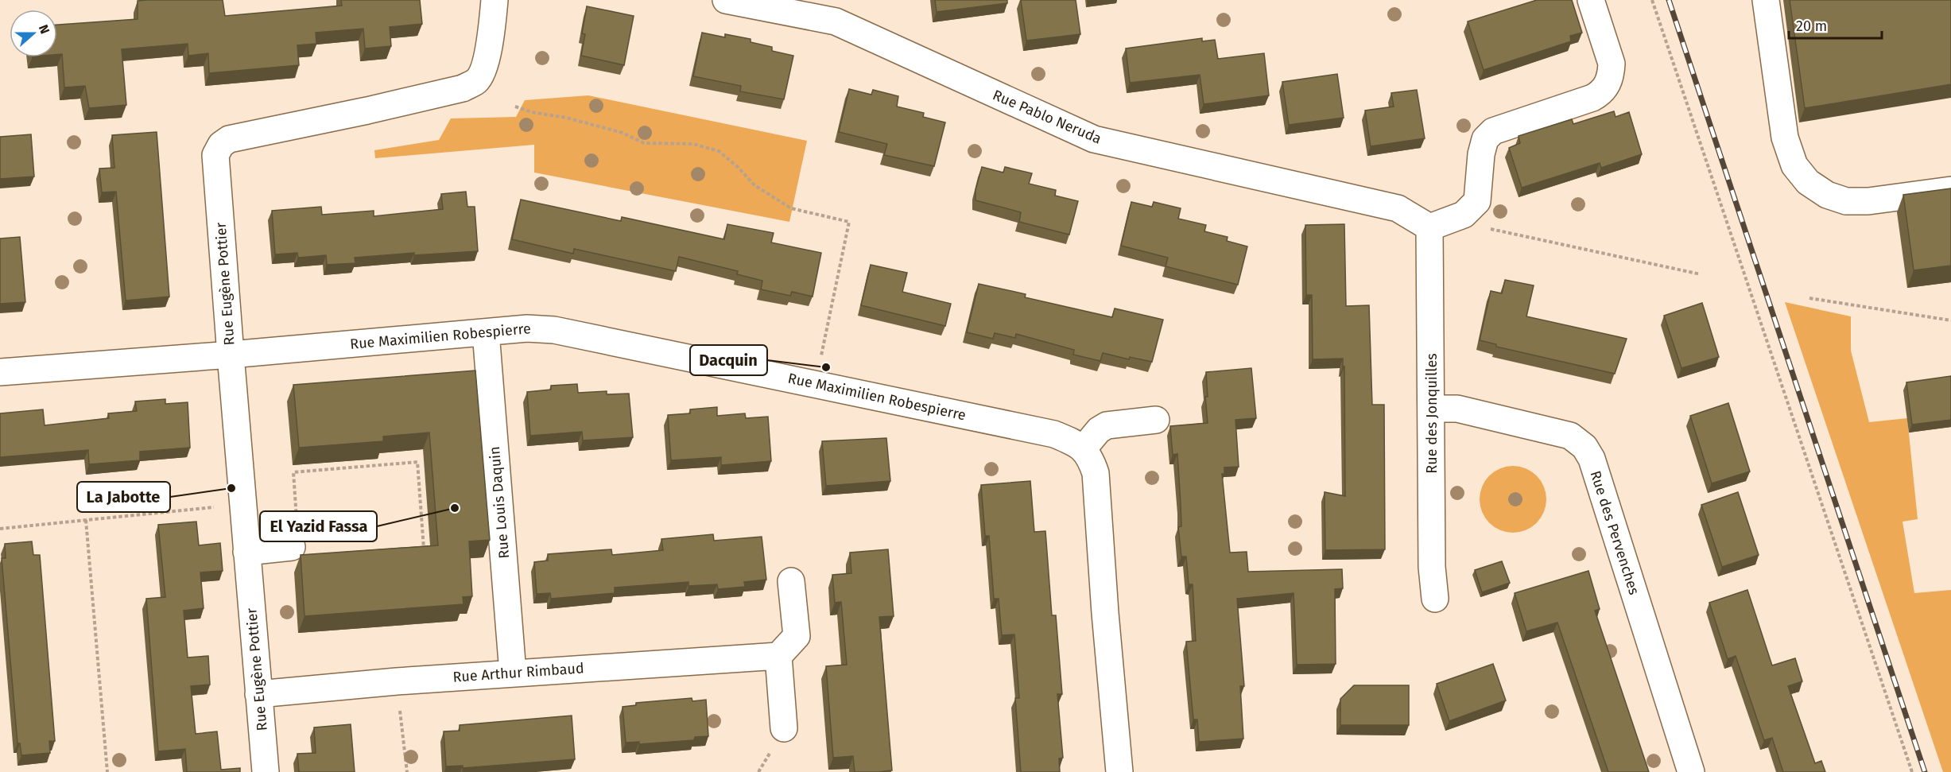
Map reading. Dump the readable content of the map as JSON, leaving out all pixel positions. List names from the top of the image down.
{
  "streets": {
    "street": [
      "Rue Pablo Neruda",
      "Rue Eugène Pottier",
      "Rue Maximilien Robespierre",
      "Rue des Jonquilles",
      "Rue Louis Daquin",
      "Rue des Pervenches",
      "Rue Arthur Rimbaud"
    ]
  },
  "crossings": [
    ["Rue Pablo Neruda", "Rue des Jonquilles"],
    ["Rue Eugène Pottier", "Rue Maximilien Robespierre"],
    ["Rue Eugène Pottier", "Rue Arthur Rimbaud"],
    ["Rue Maximilien Robespierre", "Rue Louis Daquin"],
    ["Rue des Jonquilles", "Rue des Pervenches"],
    ["Rue Louis Daquin", "Rue Arthur Rimbaud"]
  ],
  "places": ["Dacquin", "La Jabotte", "El Yazid Fassa"],
  "scale_bar": "20 m",
  "north": "right"
}
